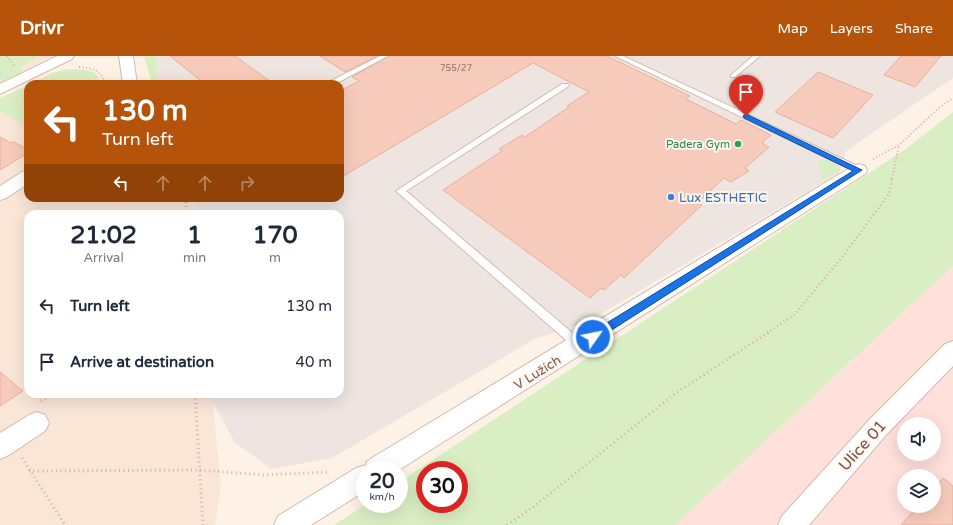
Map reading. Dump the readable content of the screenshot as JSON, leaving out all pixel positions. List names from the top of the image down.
{
  "streets": {
    "street": ["V Lužích", "Ulice 01"]
  },
  "places": ["Padera Gym", "Lux ESTHETIC"],
  "house_numbers": ["755/27"],
  "page": {
    "header": "Drivr",
    "nav": ["Map", "Layers", "Share"],
    "turn": ["130 m", "Turn left"],
    "eta": [
      "21:02",
      "Arrival",
      "1",
      "min",
      "170",
      "m"
    ],
    "list": [
      {
        "name": "Turn left",
        "value": "130 m"
      },
      {
        "name": "Arrive at destination",
        "value": "40 m"
      }
    ],
    "speed": "20 km/h",
    "limit": "30"
  }
}
